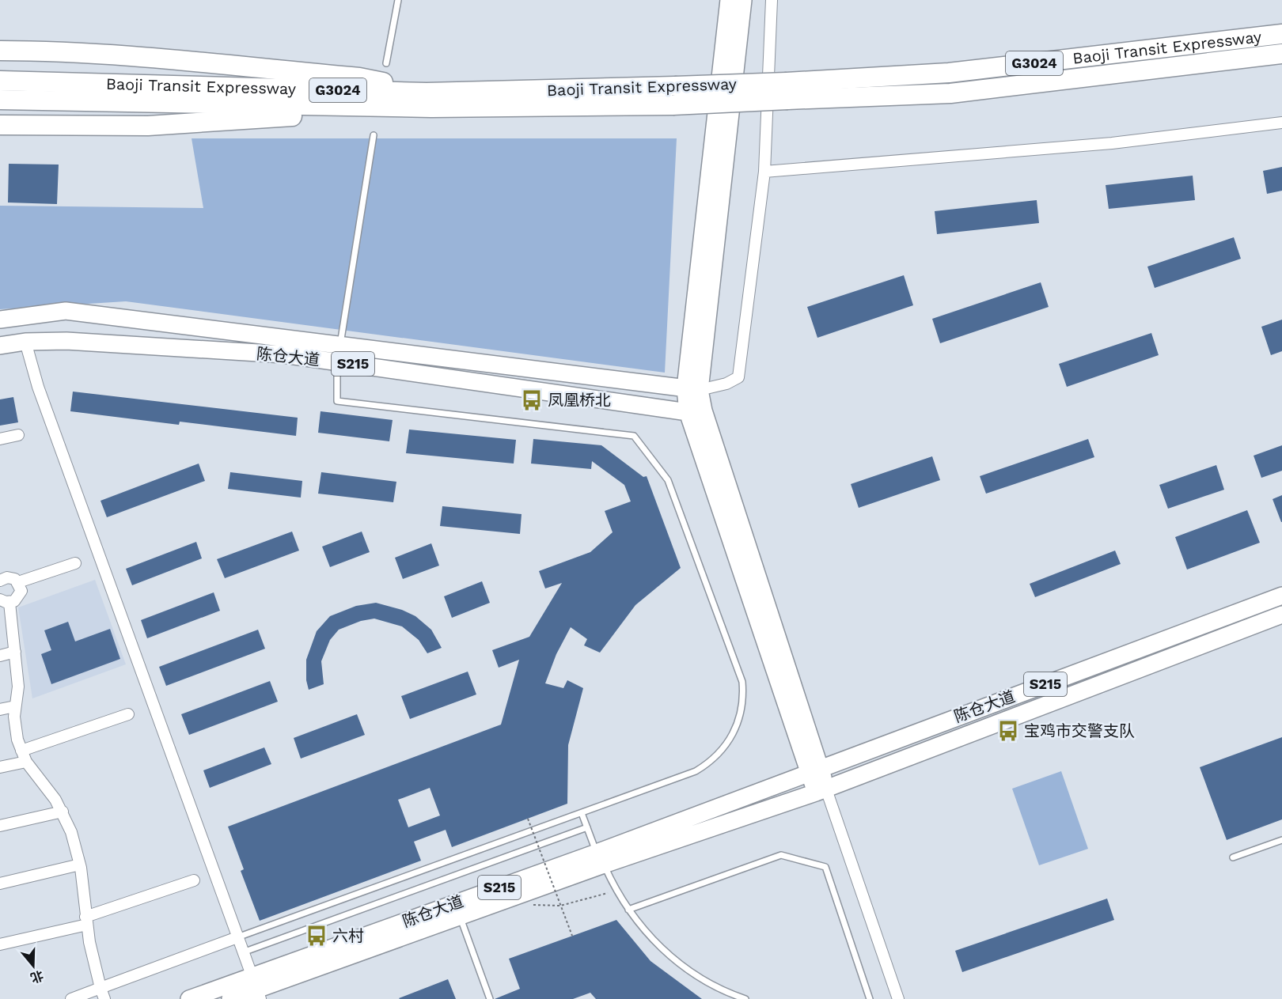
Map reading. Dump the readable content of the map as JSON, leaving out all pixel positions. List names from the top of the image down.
{
  "streets": {
    "highway": ["Baoji Transit Expressway", "G3024"],
    "main road": ["陈仓大道", "S215"]
  },
  "places": {
    "bus stop": ["凤凰桥北", "宝鸡市交警支队", "六村"]
  },
  "north": "bottom"
}
